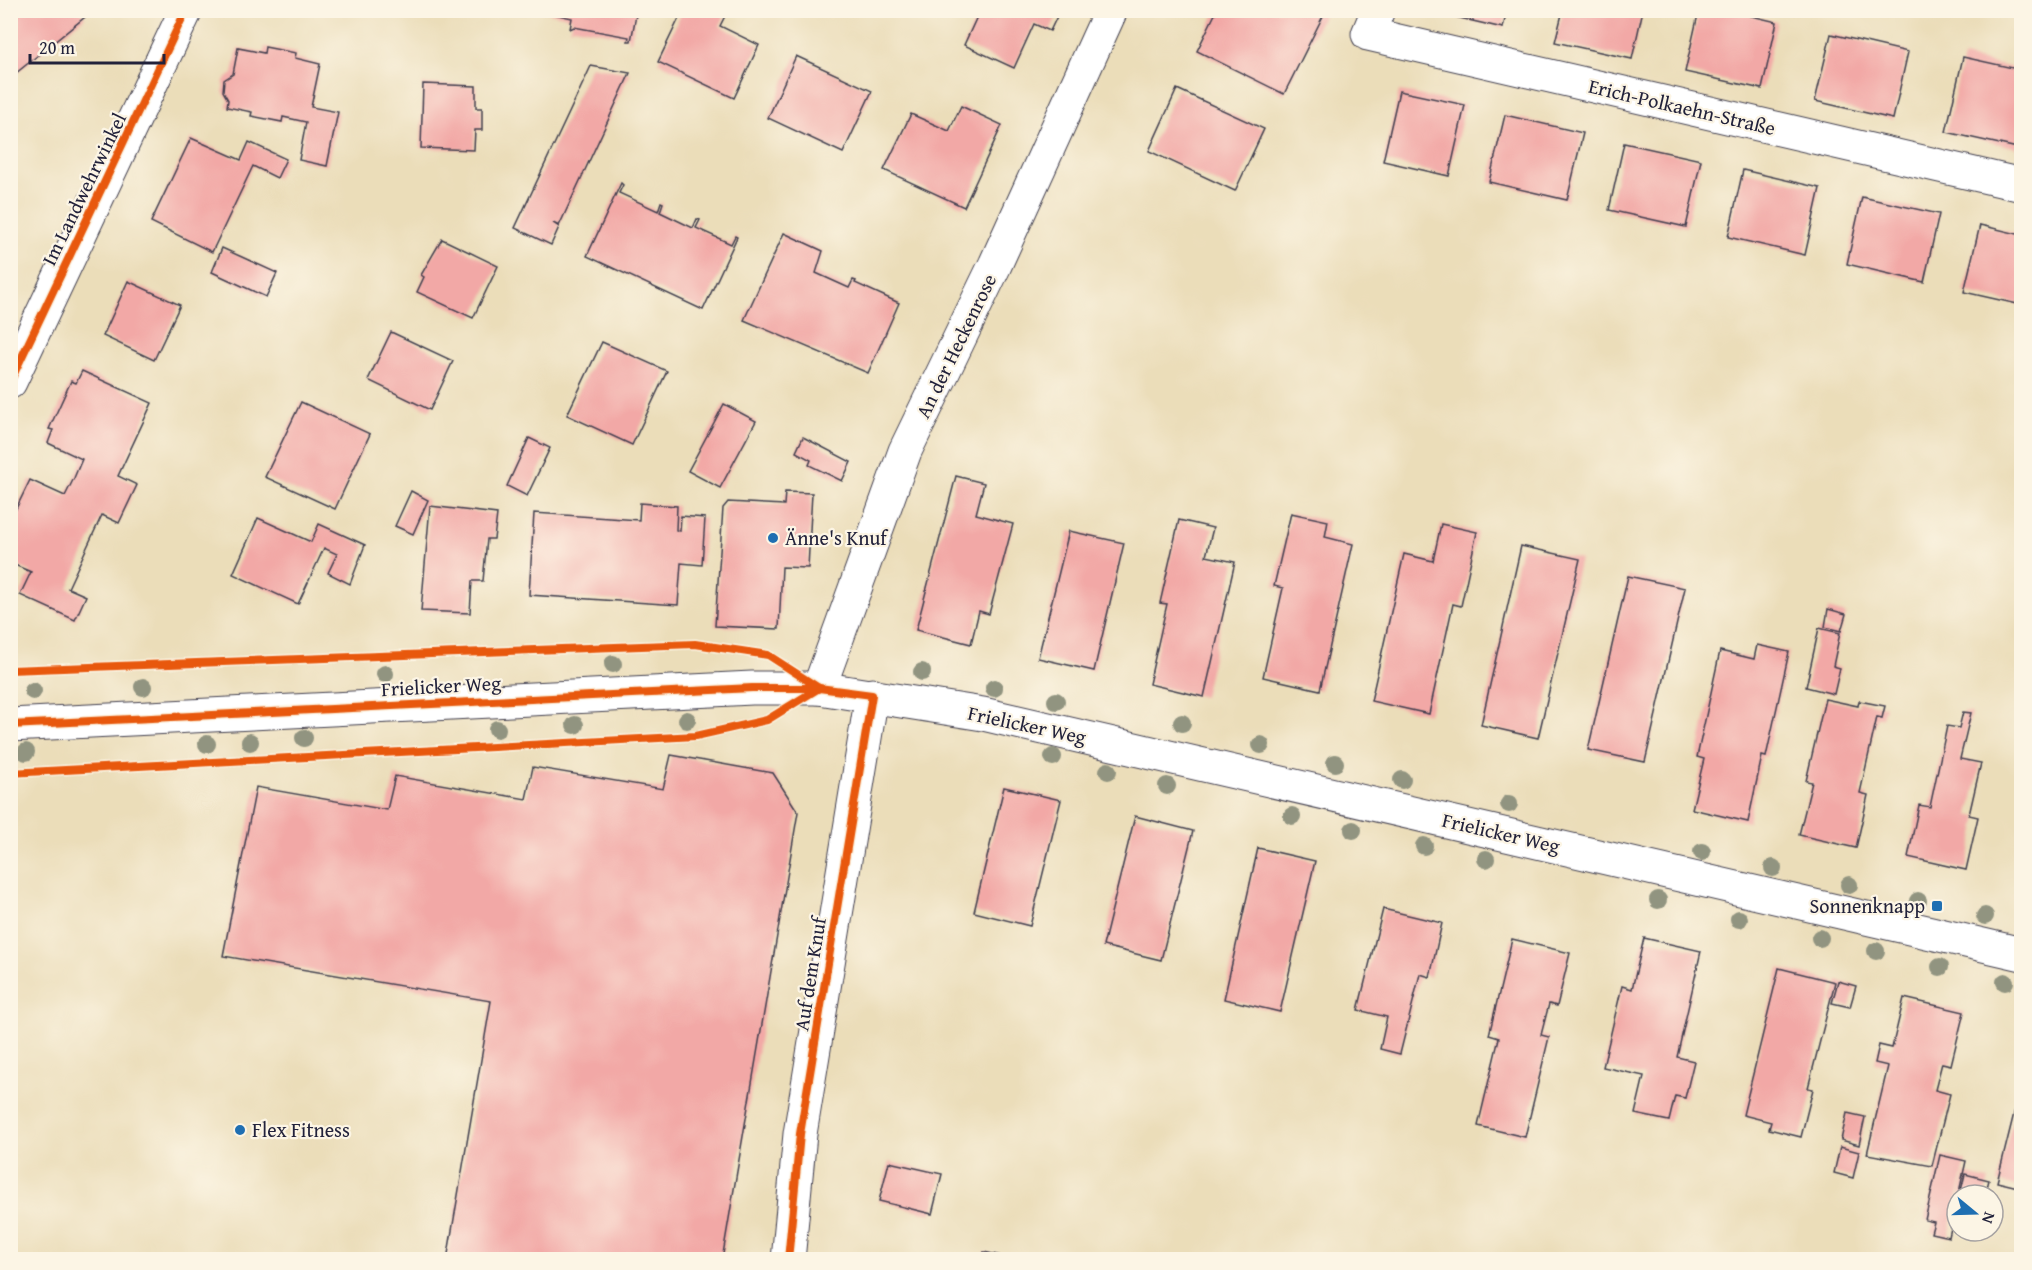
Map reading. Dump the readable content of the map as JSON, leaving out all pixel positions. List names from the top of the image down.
{
  "streets": {
    "street": [
      "Erich-Polkaehn-Straße",
      "Im Landwehrwinkel",
      "An der Heckenrose",
      "Frielicker Weg",
      "Auf dem Knuf"
    ]
  },
  "crossings": [
    ["An der Heckenrose", "Frielicker Weg"],
    ["Frielicker Weg", "Auf dem Knuf"]
  ],
  "places": {
    "other": ["Änne's Knuf", "Flex Fitness"],
    "transit": ["Sonnenknapp"]
  },
  "scale_bar": "20 m",
  "north": "right"
}
